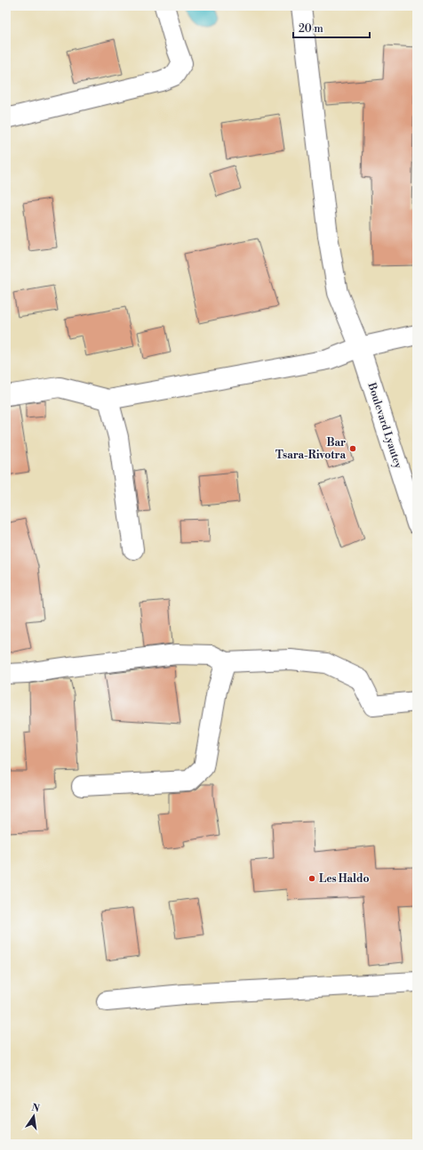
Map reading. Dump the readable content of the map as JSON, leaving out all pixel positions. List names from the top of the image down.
{
  "streets": {
    "street": ["Boulevard Lyautey"]
  },
  "places": ["Bar Tsara-Rivotra", "Les Haldo"],
  "scale_bar": "20 m",
  "north": "top"
}
